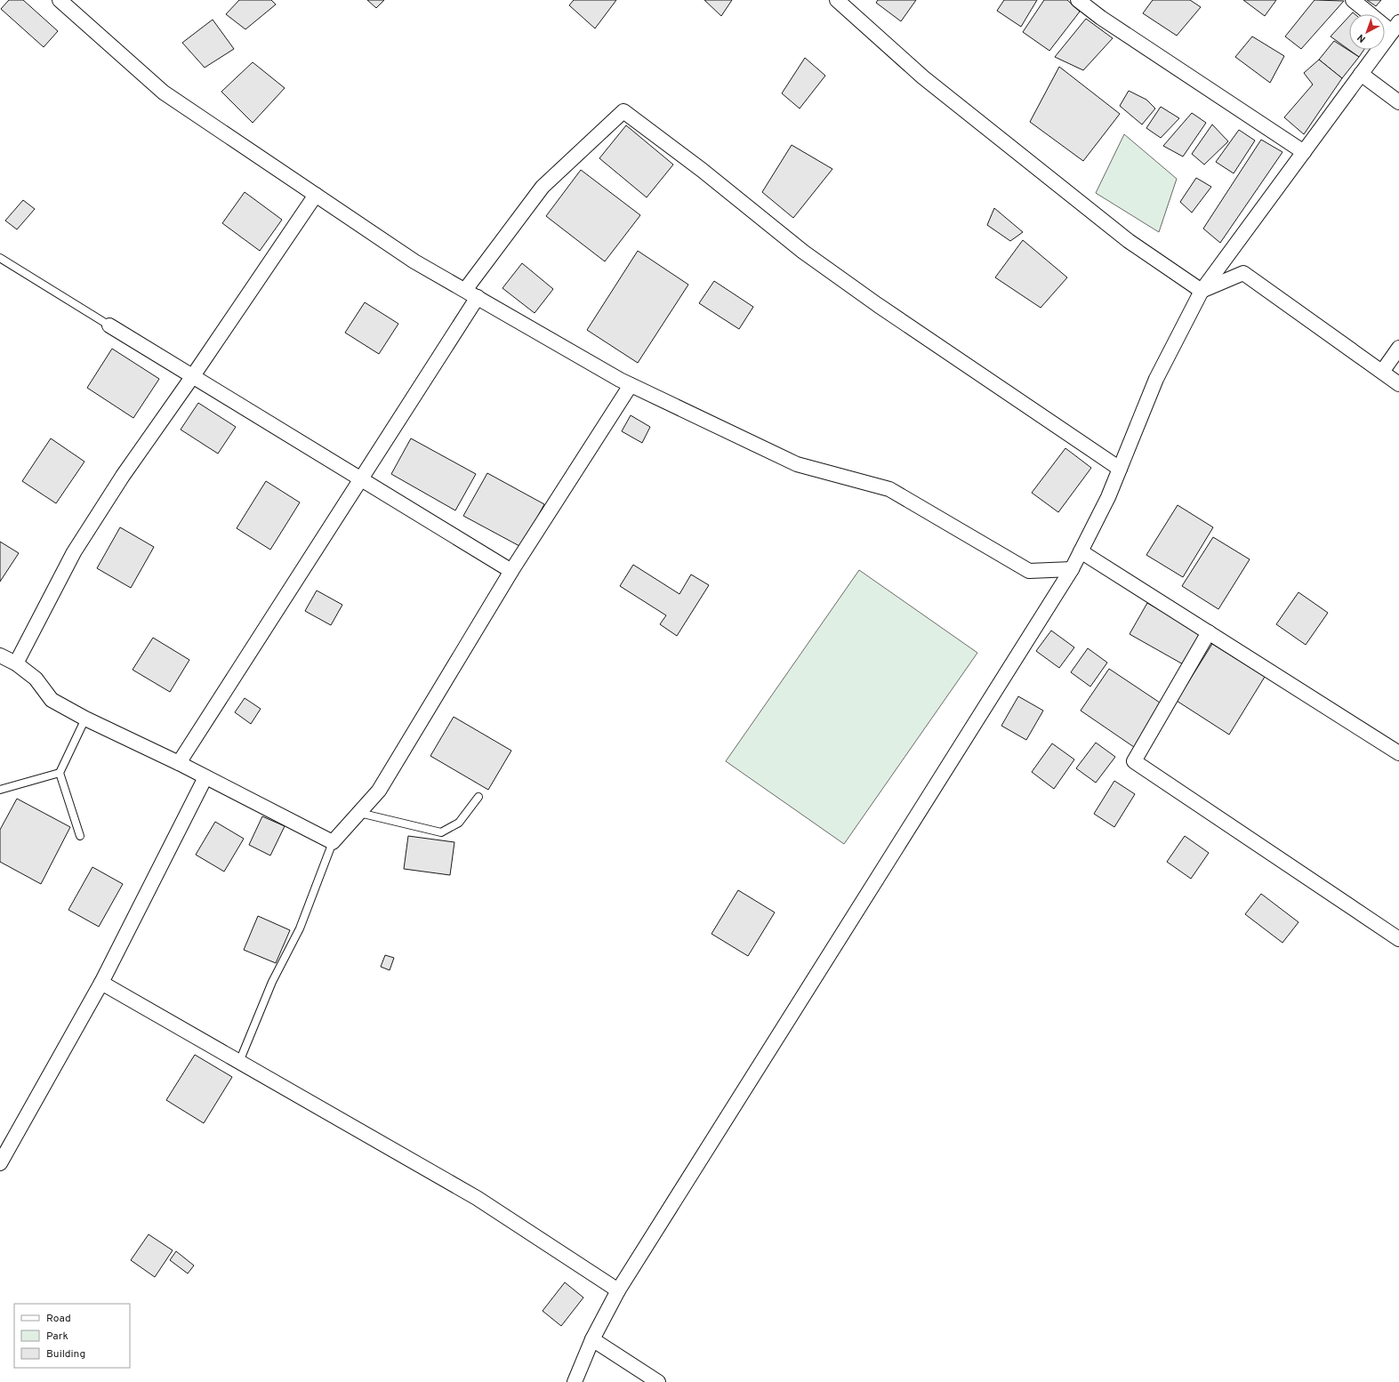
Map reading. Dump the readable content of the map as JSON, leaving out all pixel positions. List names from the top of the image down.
{
  "legend": ["Road", "Park", "Building"],
  "north": "bottom left"
}
